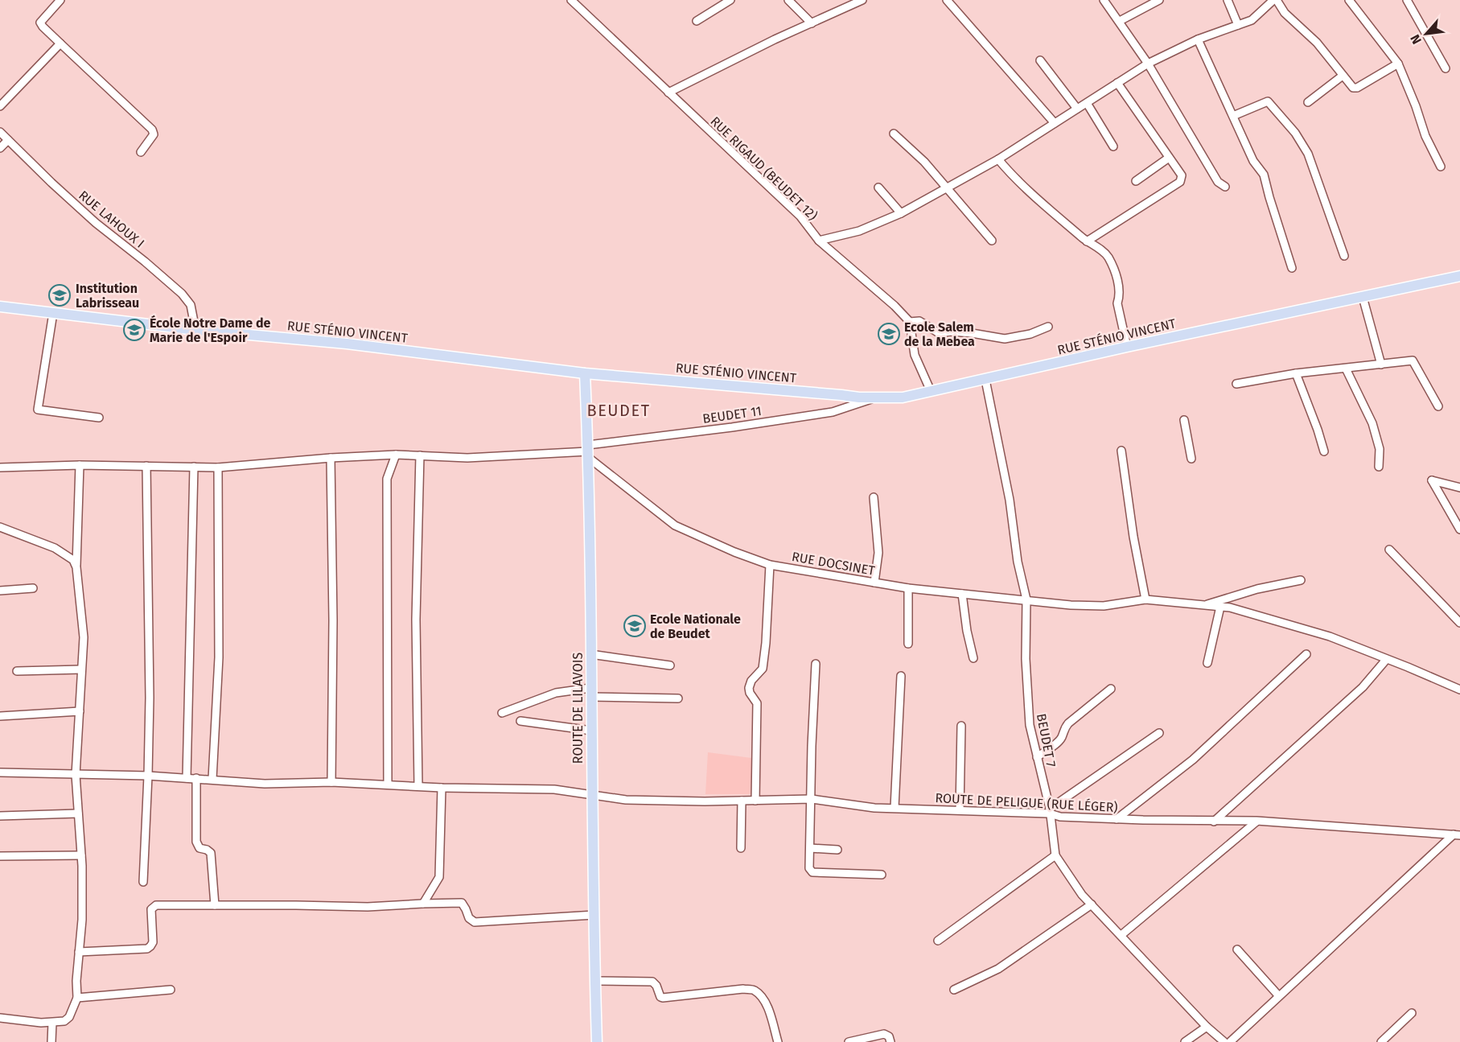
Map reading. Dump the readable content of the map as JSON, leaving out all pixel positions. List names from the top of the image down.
{
  "streets": {
    "main road": ["RUE STÉNIO VINCENT", "ROUTE DE LILAVOIS"],
    "street": [
      "RUE RIGAUD (BEUDET 12)",
      "RUE LAHOUX I",
      "BEUDET 11",
      "RUE DOCSINET",
      "BEUDET 7",
      "ROUTE DE PELIGUE (RUE LÉGER)"
    ]
  },
  "crossings": [
    ["RUE LAHOUX I", "RUE STÉNIO VINCENT"],
    ["RUE STÉNIO VINCENT", "BEUDET 11"],
    ["RUE STÉNIO VINCENT", "ROUTE DE LILAVOIS"],
    ["RUE STÉNIO VINCENT", "BEUDET 7"],
    ["BEUDET 11", "RUE DOCSINET"],
    ["BEUDET 11", "ROUTE DE LILAVOIS"],
    ["RUE DOCSINET", "ROUTE DE LILAVOIS"],
    ["RUE DOCSINET", "BEUDET 7"],
    ["ROUTE DE LILAVOIS", "ROUTE DE PELIGUE (RUE LÉGER)"],
    ["BEUDET 7", "ROUTE DE PELIGUE (RUE LÉGER)"]
  ],
  "districts": ["BEUDET"],
  "places": {
    "school or university": [
      "Institution Labrisseau",
      "École Notre Dame de Marie de l'Espoir",
      "Ecole Salem de la Mebea",
      "Ecole Nationale de Beudet"
    ]
  },
  "north": "bottom left"
}
